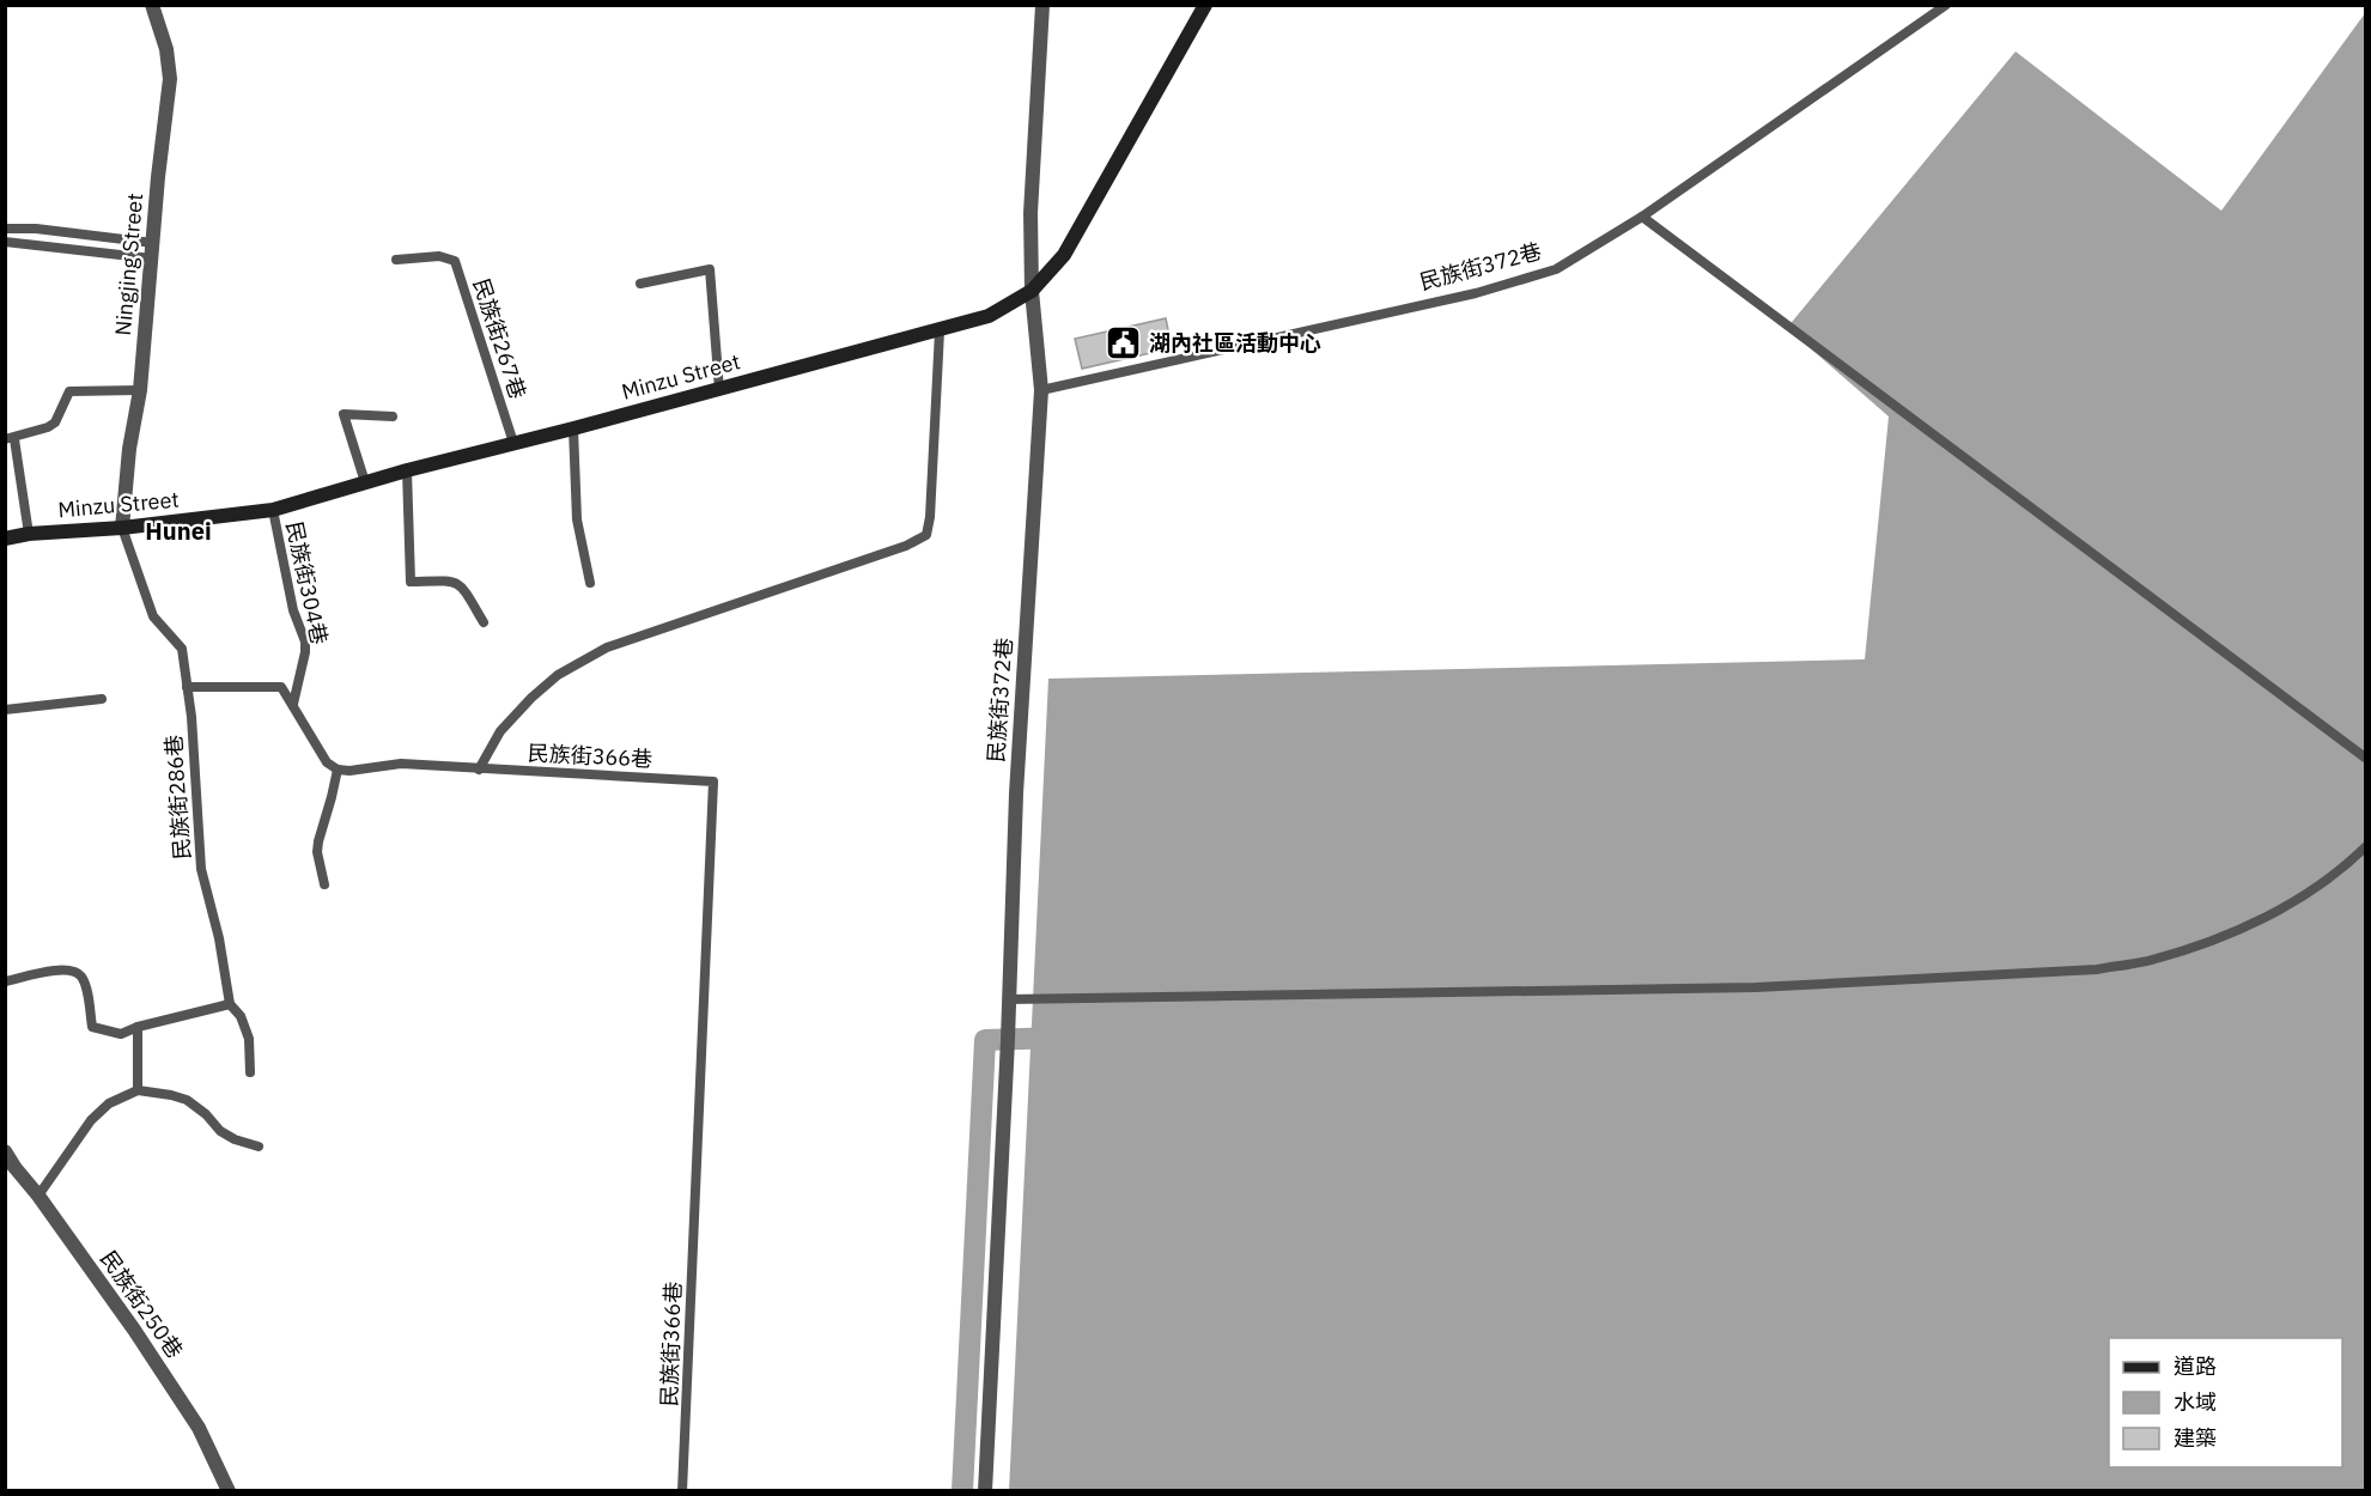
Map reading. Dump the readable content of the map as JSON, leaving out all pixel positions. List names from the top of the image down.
{
  "streets": {
    "street": [
      "Ningjing Street",
      "民族街372巷",
      "Minzu Street",
      "民族街250巷"
    ],
    "lane": [
      "民族街267巷",
      "民族街304巷",
      "民族街366巷",
      "民族街286巷"
    ]
  },
  "crossings": [
    ["Ningjing Street", "Minzu Street"],
    ["Ningjing Street", "民族街286巷"],
    ["民族街372巷", "Minzu Street"],
    ["民族街267巷", "Minzu Street"],
    ["Minzu Street", "民族街304巷"],
    ["Minzu Street", "民族街366巷"],
    ["Minzu Street", "民族街286巷"]
  ],
  "districts": ["Hunei"],
  "places": {
    "public building": ["湖內社區活動中心"]
  },
  "legend": ["道路", "水域", "建築"]
}
